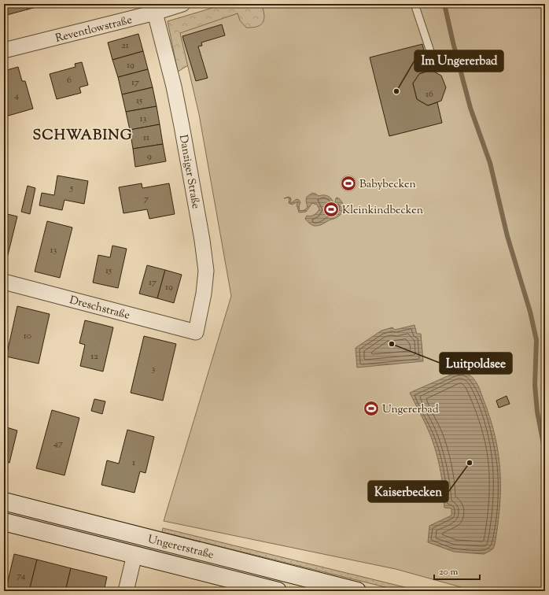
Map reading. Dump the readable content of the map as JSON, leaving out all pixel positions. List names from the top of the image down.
{
  "streets": {
    "main road": ["Ungererstraße"],
    "street": ["Reventlowstraße", "Danziger Straße", "Dreschstraße"]
  },
  "crossings": [
    ["Reventlowstraße", "Danziger Straße"],
    ["Danziger Straße", "Dreschstraße"]
  ],
  "districts": ["SCHWABING"],
  "places": {
    "other": ["Im Ungererbad", "Luitpoldsee", "Kaiserbecken"],
    "sports": ["Babybecken", "Kleinkindbecken", "Ungererbad"]
  },
  "house_numbers": [
    "21",
    "19",
    "6",
    "17",
    "16",
    "4",
    "15",
    "13",
    "11",
    "9",
    "5",
    "7",
    "13",
    "15",
    "17",
    "19",
    "10",
    "12",
    "3",
    "47",
    "1",
    "74"
  ],
  "scale_bar": "20 m"
}
